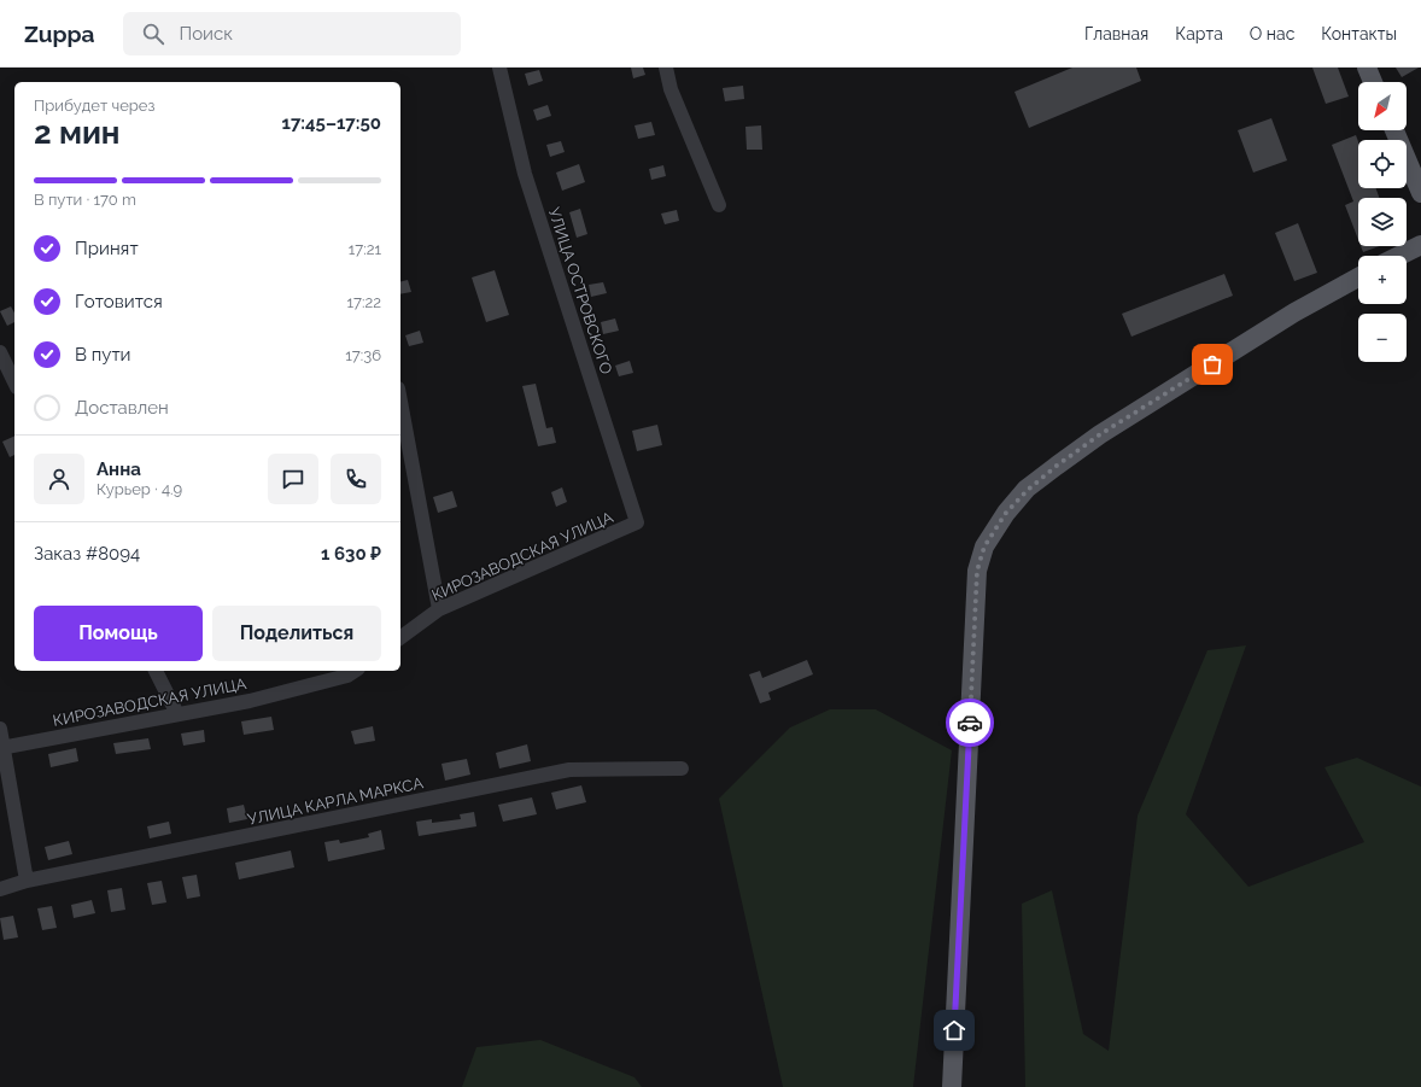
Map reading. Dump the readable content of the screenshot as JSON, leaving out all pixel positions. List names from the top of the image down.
{
  "streets": {
    "street": ["УЛИЦА ОСТРОВСКОГО", "КИРОЗАВОДСКАЯ УЛИЦА", "УЛИЦА КАРЛА МАРКСА"]
  },
  "crossings": [
    ["УЛИЦА ОСТРОВСКОГО", "КИРОЗАВОДСКАЯ УЛИЦА"]
  ],
  "north": "bottom left",
  "page": {
    "header": "Zuppa",
    "search": "Поиск",
    "nav": [
      "Главная",
      "Карта",
      "О нас",
      "Контакты"
    ],
    "map_buttons": ["+", "−"],
    "heading": ["2 мин", "Прибудет через", "17:45–17:50"],
    "panel": [
      "Анна",
      "Курьер · 4.9",
      "Заказ #8094",
      "1 630 ₽"
    ],
    "bar": "В пути · 170 m",
    "list": [
      ["Принят", "17:21"],
      ["Готовится", "17:22"],
      ["В пути", "17:36"],
      "Доставлен"
    ],
    "buttons": ["Помощь", "Поделиться"]
  }
}
